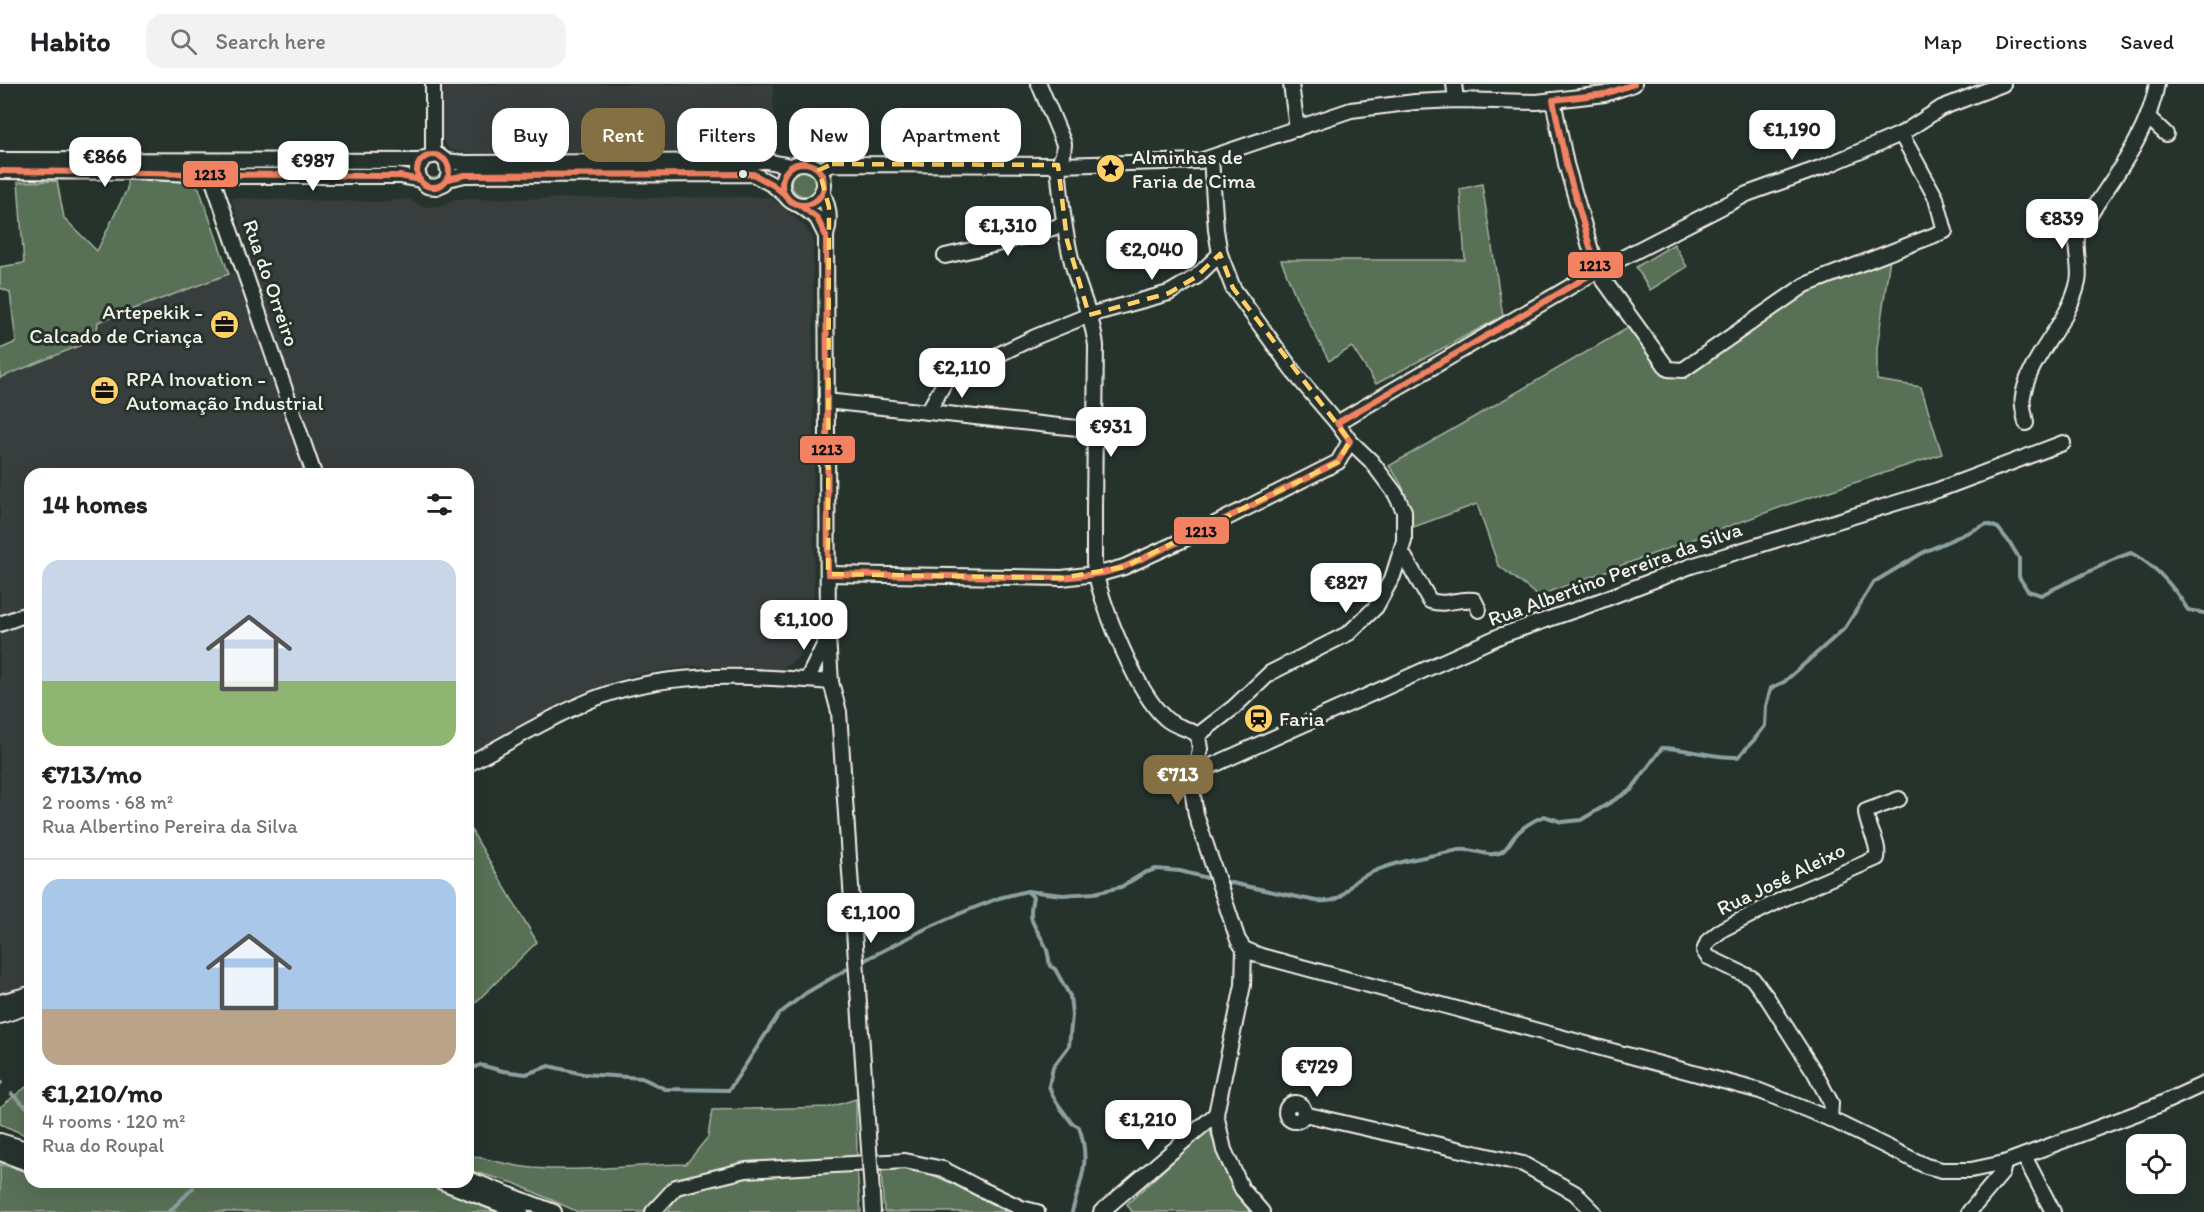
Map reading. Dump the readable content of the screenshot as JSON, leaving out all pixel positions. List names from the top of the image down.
{
  "streets": {
    "street": ["Rua do Orreiro", "Rua Albertino Pereira da Silva", "Rua José Aleixo"]
  },
  "places": {
    "place": ["Alminhas de Faria de Cima"],
    "office": ["Artepekik - Calcado de Criança", "RPA Inovation - Automação Industrial"],
    "station": ["Faria"]
  },
  "lines": ["transit line 1213"],
  "page": {
    "header": "Habito",
    "search": "Search here",
    "nav": ["Map", "Directions", "Saved"],
    "chip": [
      "Buy",
      "Rent",
      "Filters",
      "New",
      "Apartment"
    ],
    "price": [
      "€1,190",
      "€866",
      "€987",
      "€839",
      "€1,310",
      "€2,040",
      "€2,110",
      "€931",
      "€827",
      "€1,100",
      "€713",
      "€1,100",
      "€729",
      "€1,210"
    ],
    "heading": "14 homes",
    "list": [
      {
        "name": "€713/mo",
        "note": "2 rooms · 68 m² · Rua Albertino Pereira da Silva"
      },
      {
        "name": "€1,210/mo",
        "note": "4 rooms · 120 m² · Rua do Roupal"
      }
    ]
  }
}
